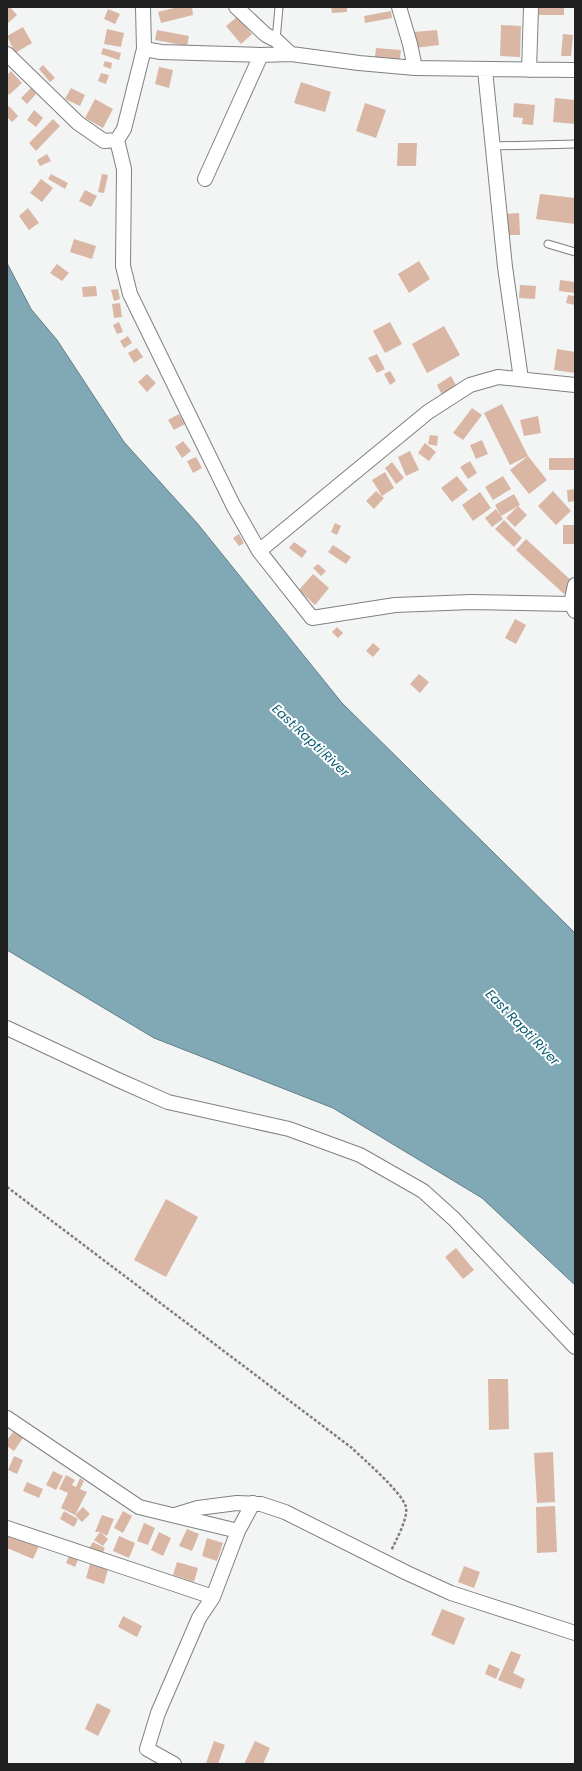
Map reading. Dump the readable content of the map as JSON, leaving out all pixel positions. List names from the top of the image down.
{
  "water": ["East Rapti River"]
}
